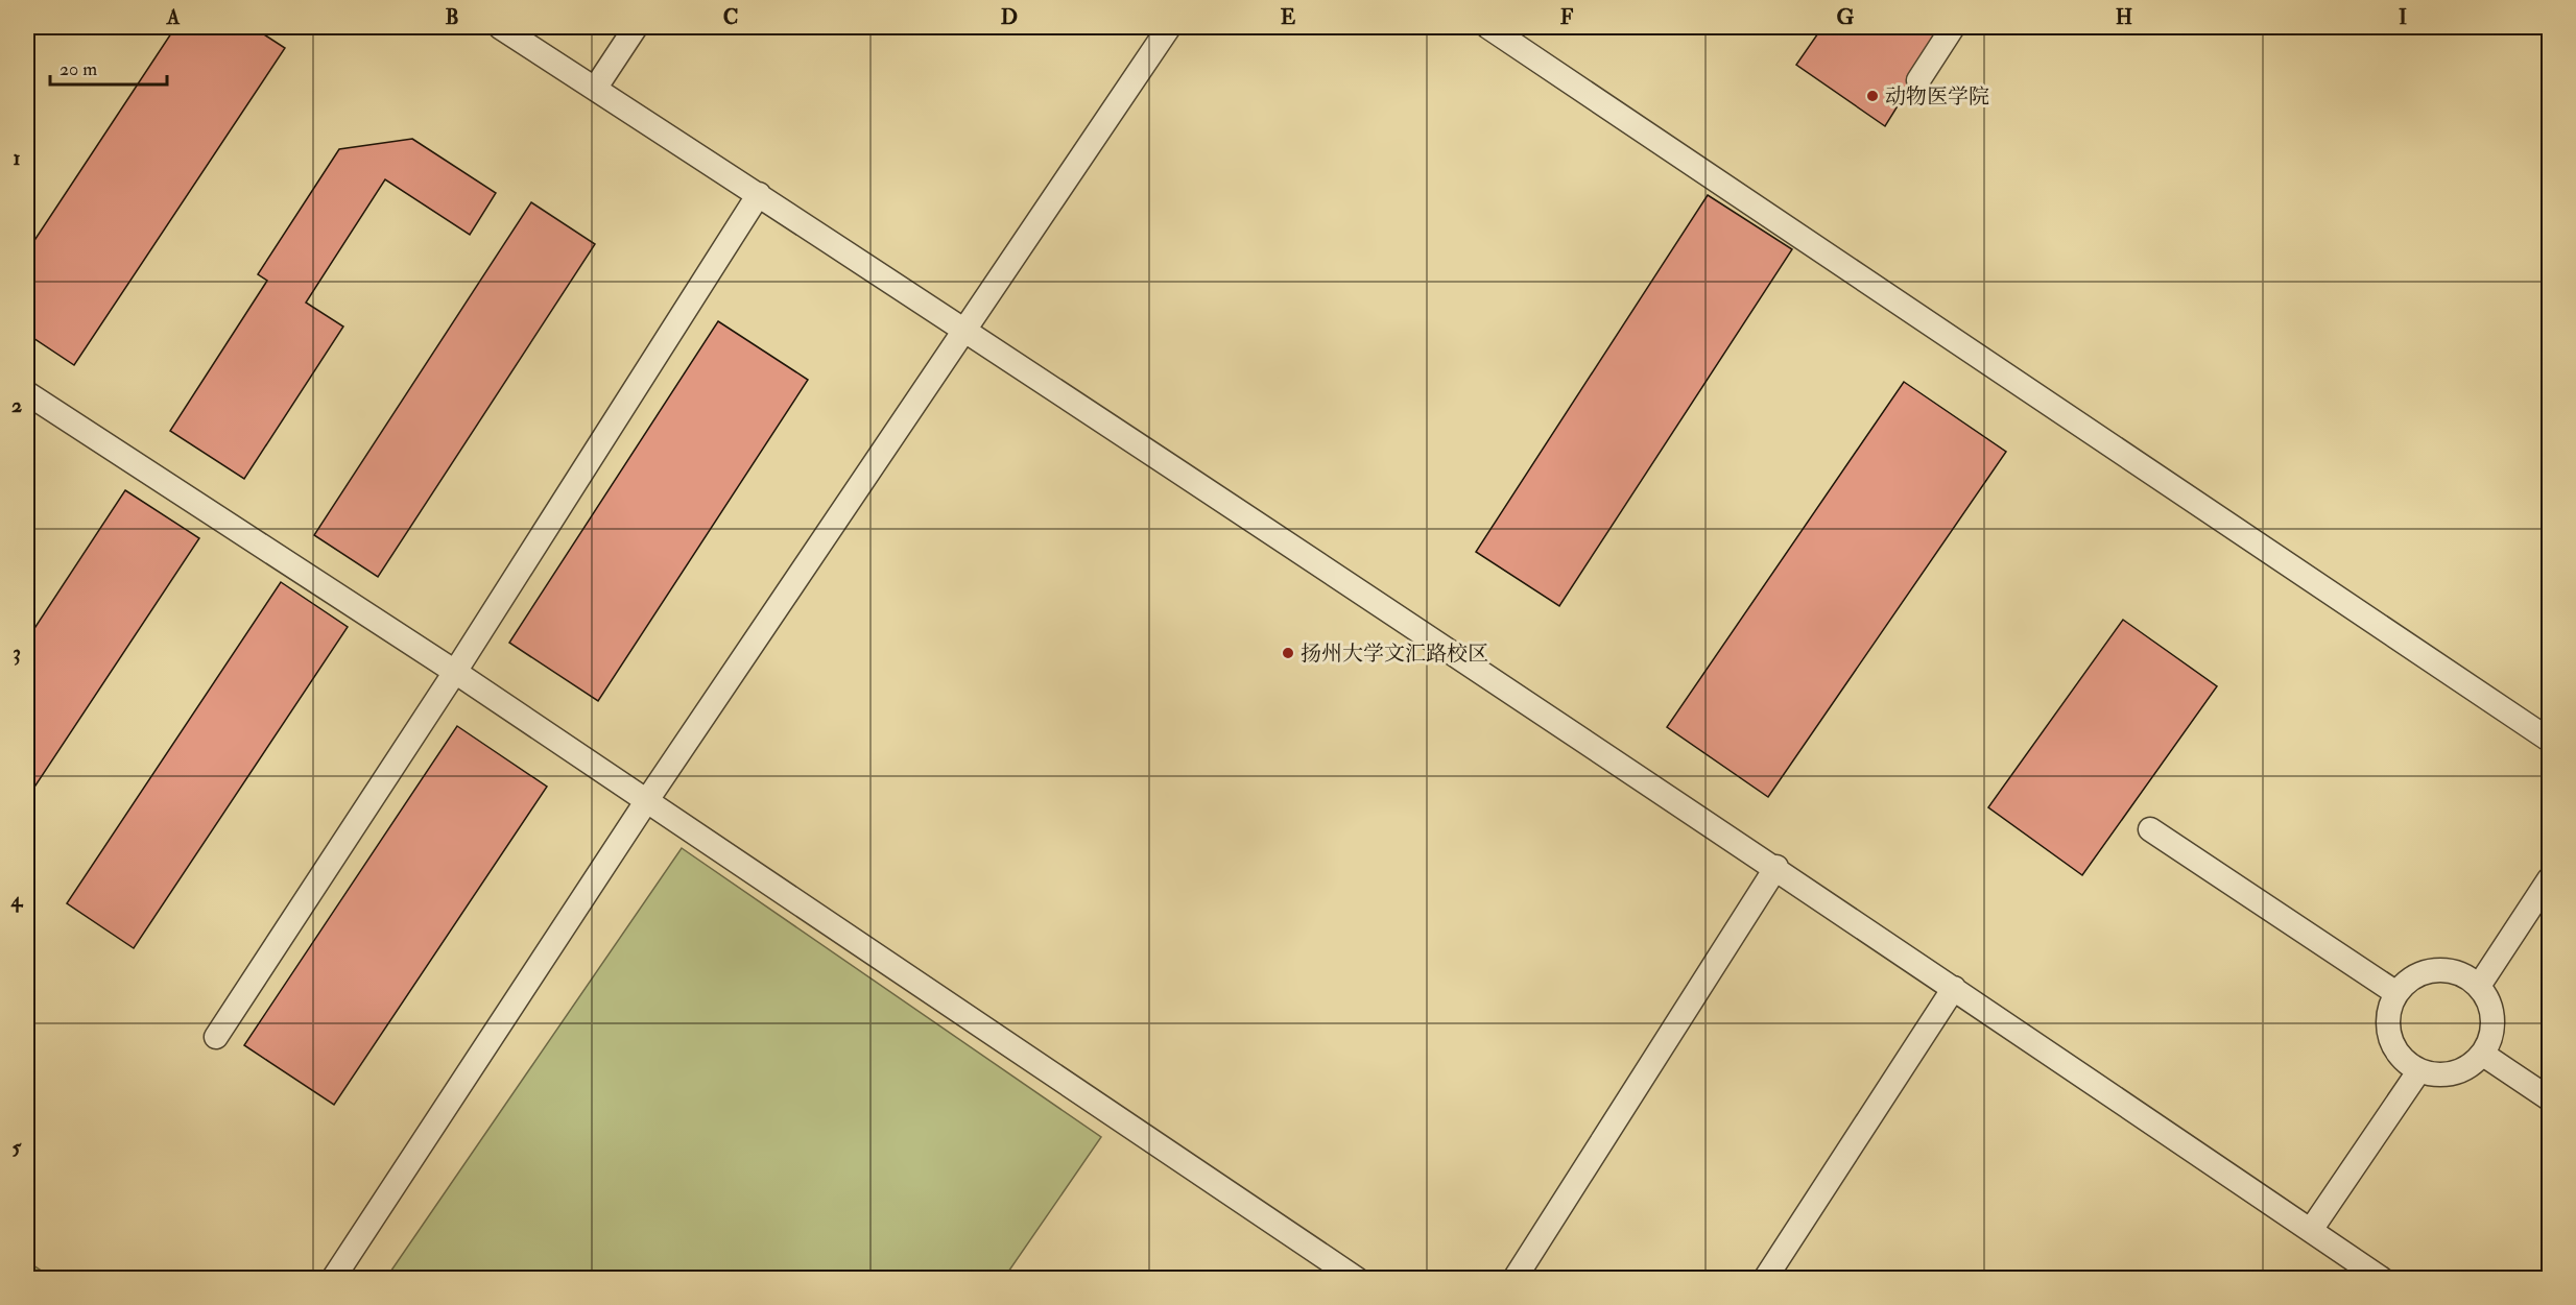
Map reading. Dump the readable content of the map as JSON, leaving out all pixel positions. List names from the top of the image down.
{
  "places": ["动物医学院", "扬州大学文汇路校区"],
  "scale_bar": "20 m",
  "grid": {
    "columns": [
      "A",
      "B",
      "C",
      "D",
      "E",
      "F",
      "G",
      "H",
      "I"
    ],
    "rows": [
      "1",
      "2",
      "3",
      "4",
      "5"
    ]
  }
}
